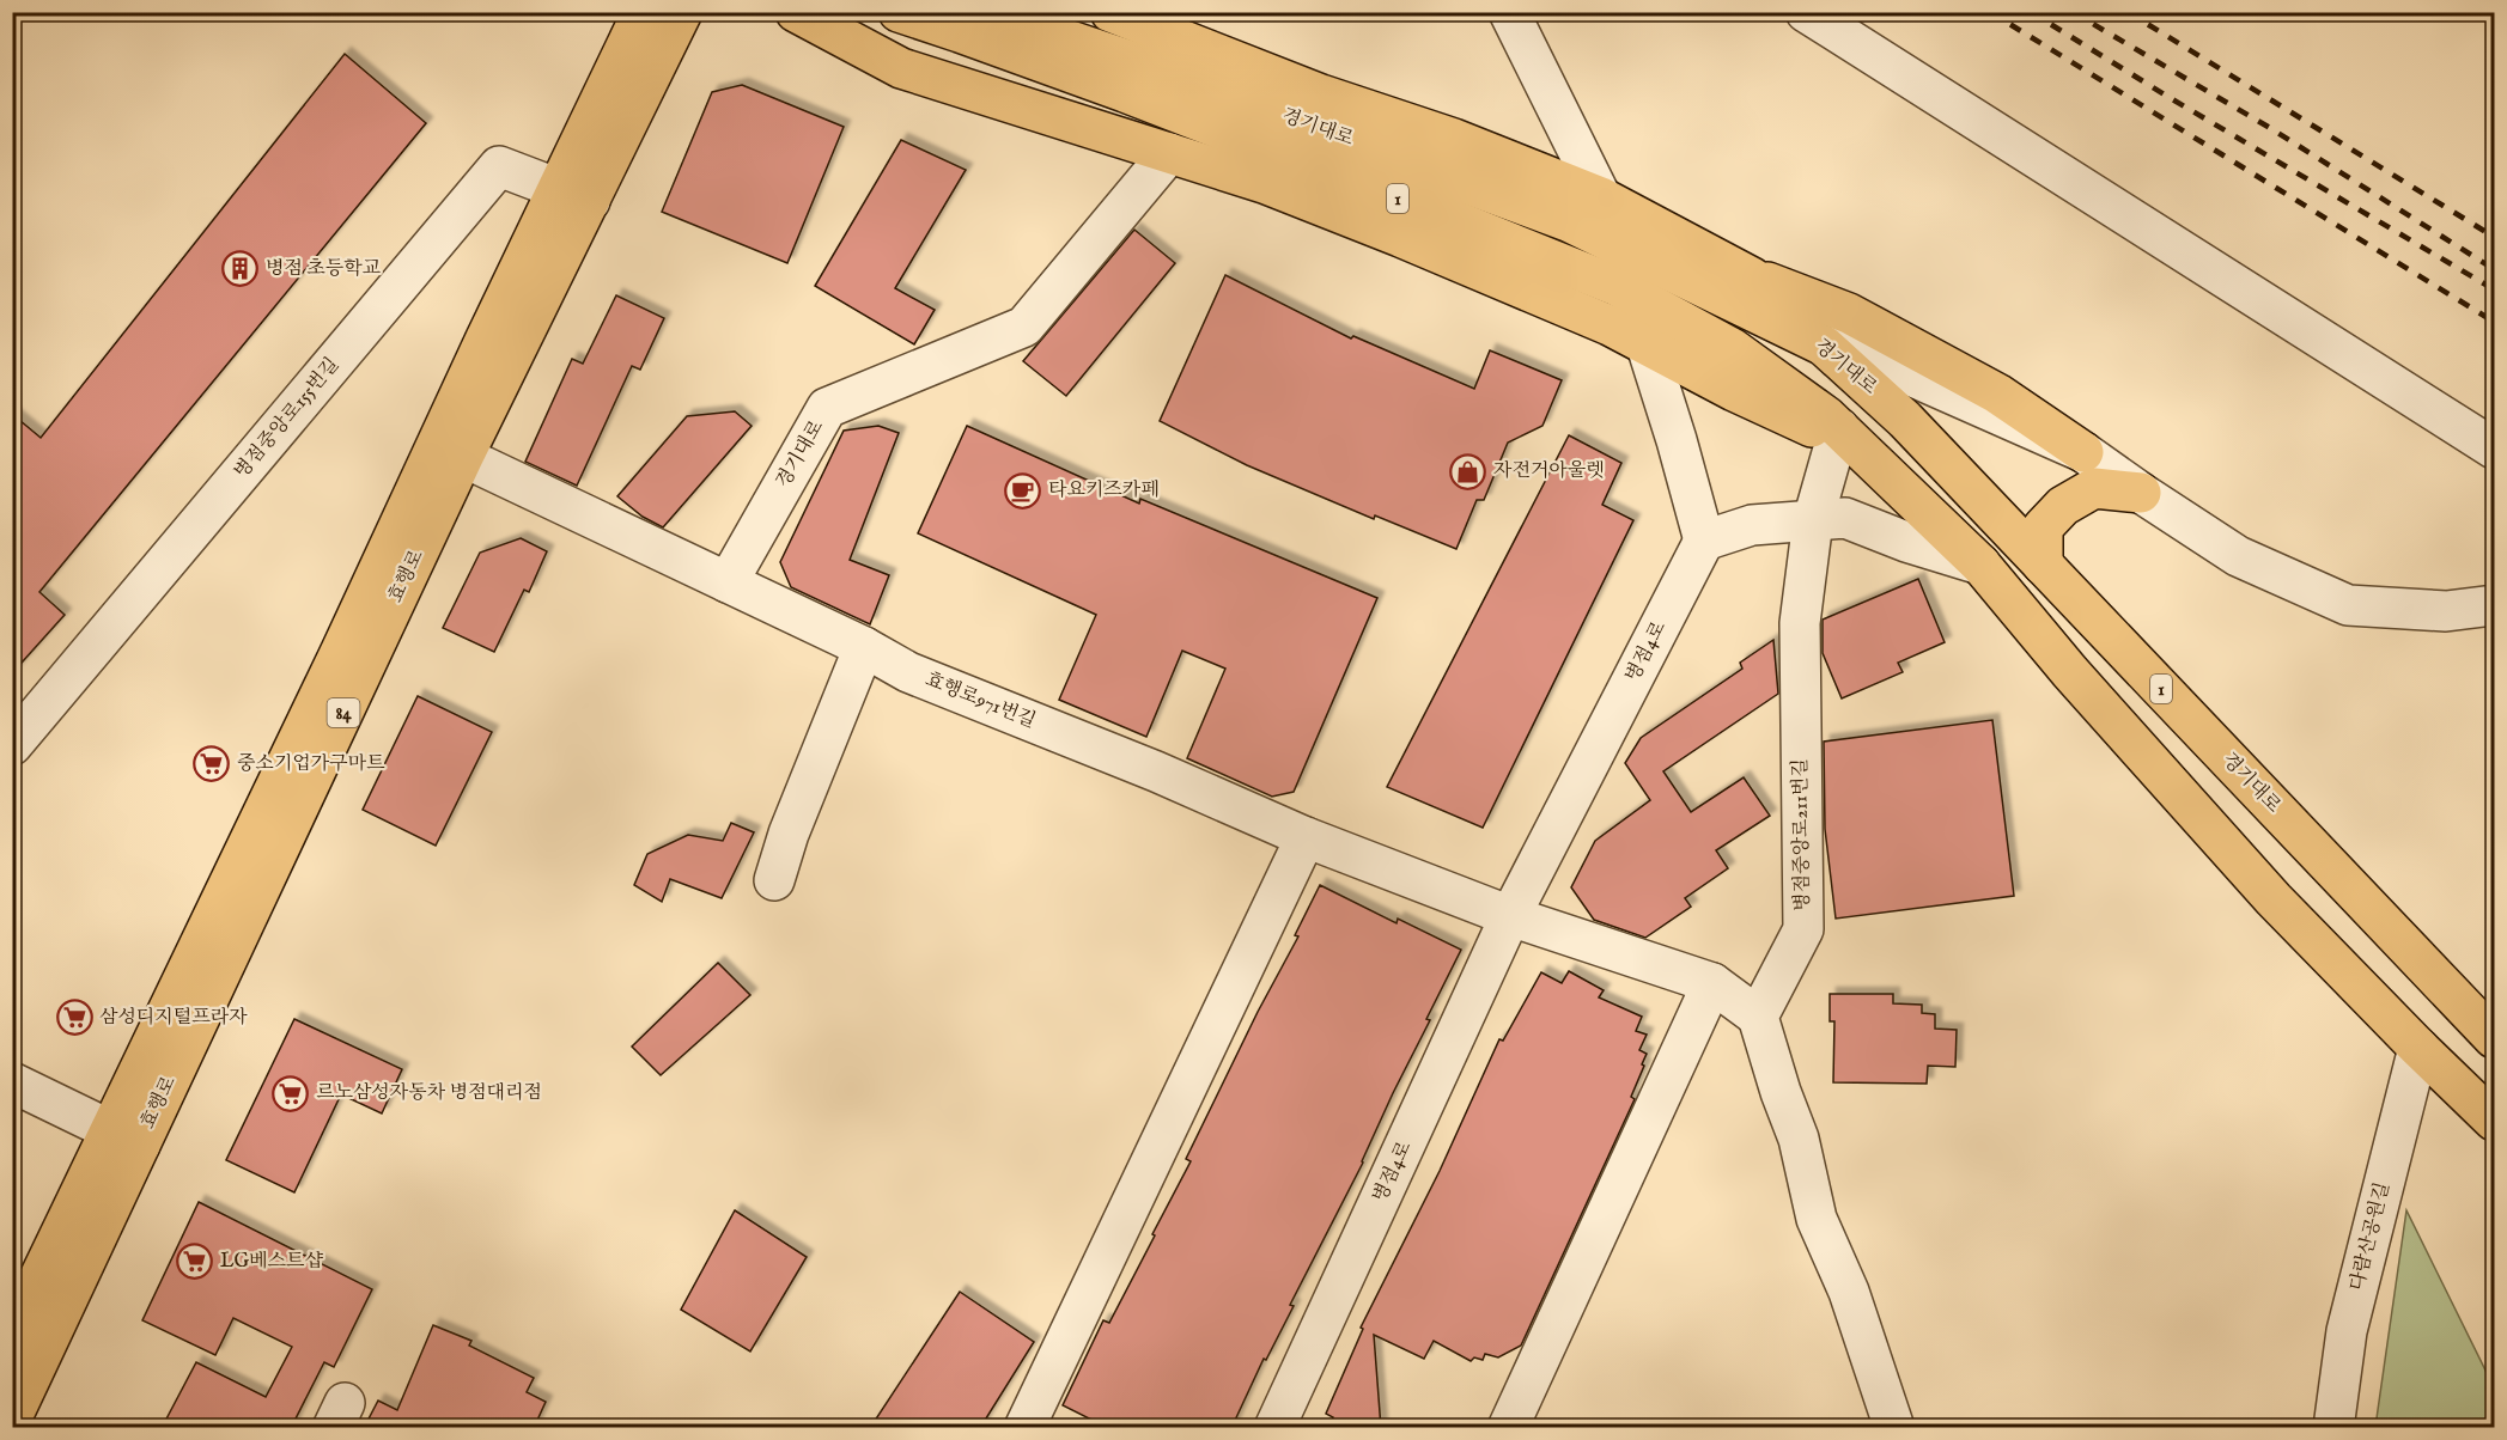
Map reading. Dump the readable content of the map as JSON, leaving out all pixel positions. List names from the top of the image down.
{
  "streets": {
    "main road": [
      "경기대로",
      "1",
      "효행로",
      "84"
    ],
    "street": [
      "병점중앙로155번길",
      "병점4로",
      "효행로971번길",
      "병점중앙로211번길",
      "다람산공원길"
    ]
  },
  "crossings": [
    ["경기대로", "효행로971번길"],
    ["경기대로", "병점중앙로211번길"],
    ["경기대로", "다람산공원길"],
    ["병점중앙로155번길", "효행로"],
    ["효행로", "효행로971번길"],
    ["병점4로", "효행로971번길"]
  ],
  "places": {
    "building": ["병점 초등학교"],
    "shop": ["자전거아울렛"],
    "cafe": ["타요키즈카페"],
    "supermarket": [
      "중소기업가구마트",
      "삼성디지털프라자",
      "르노삼성자동차 병점대리점",
      "LG베스트샵"
    ]
  }
}
